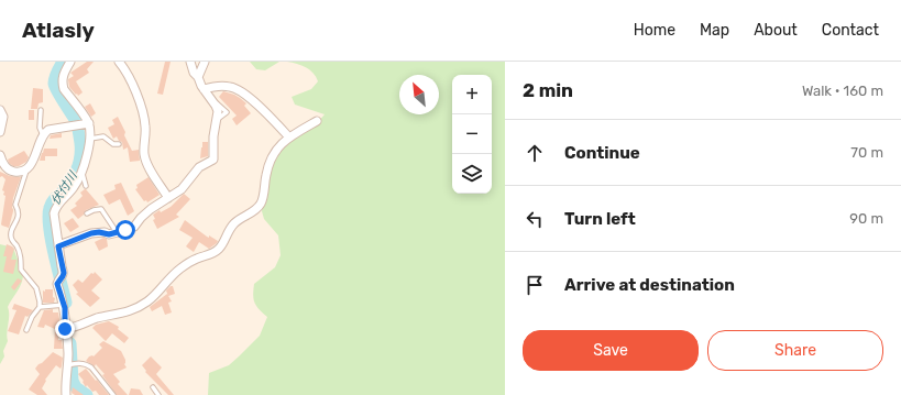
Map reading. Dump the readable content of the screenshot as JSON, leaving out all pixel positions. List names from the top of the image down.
{
  "water": ["伏付川"],
  "north": "top left",
  "page": {
    "header": "Atlasly",
    "nav": [
      "Home",
      "Map",
      "About",
      "Contact"
    ],
    "heading": ["2 min", "Walk · 160 m"],
    "map_buttons": ["+", "−"],
    "list": [
      ["Continue", "70 m"],
      ["Turn left", "90 m"],
      "Arrive at destination"
    ],
    "buttons": ["Save", "Share"]
  }
}
